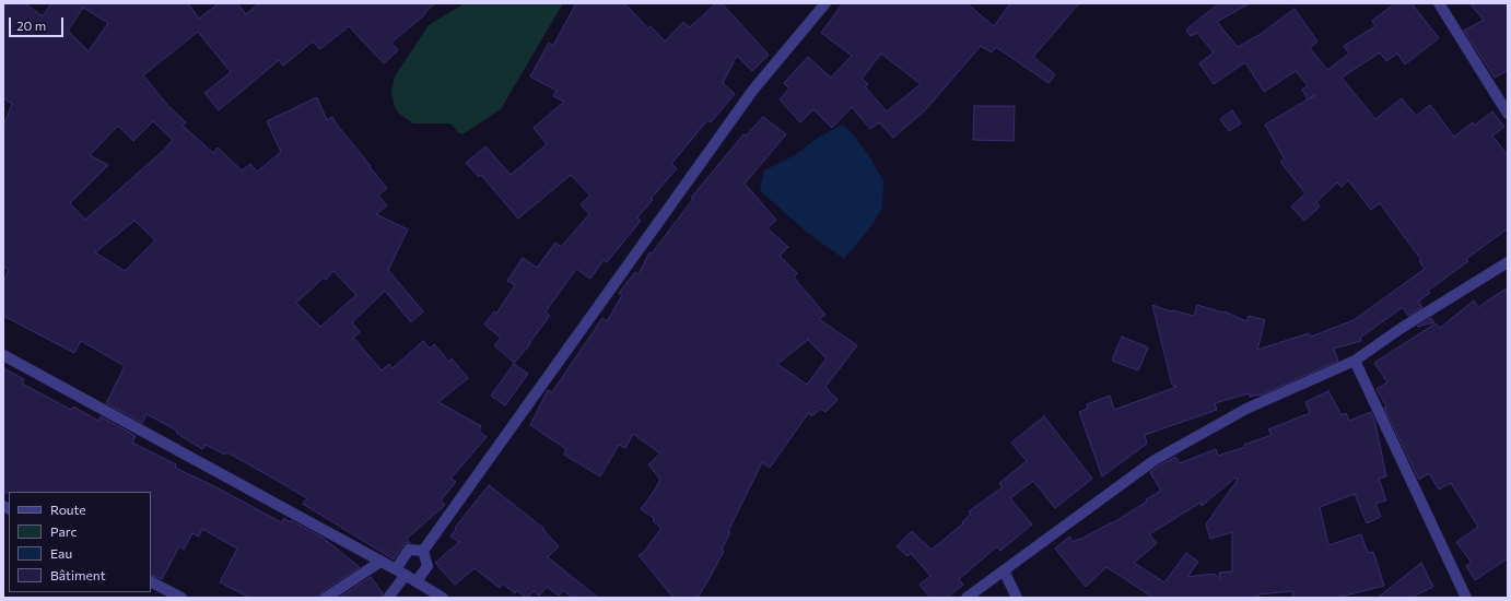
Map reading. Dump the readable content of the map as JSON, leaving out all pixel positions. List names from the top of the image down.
{
  "legend": [
    "Route",
    "Parc",
    "Eau",
    "Bâtiment"
  ],
  "scale_bar": "20 m"
}
